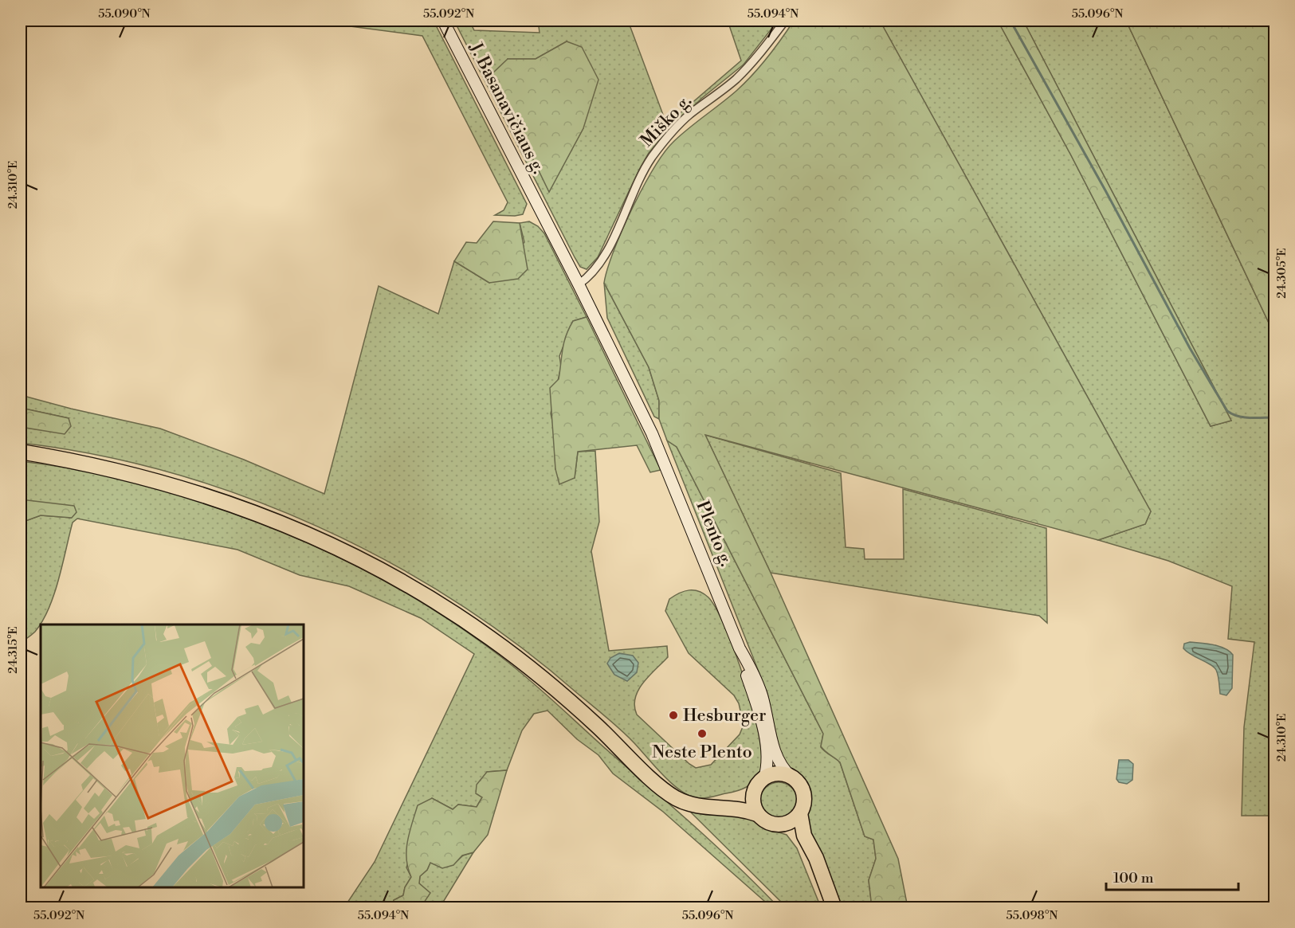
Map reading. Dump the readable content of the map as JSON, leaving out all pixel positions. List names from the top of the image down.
{
  "streets": {
    "main road": ["J. Basanavičiaus g.", "Plento g."],
    "street": ["Miško g."]
  },
  "crossings": [
    ["J. Basanavičiaus g.", "Miško g."],
    ["J. Basanavičiaus g.", "Plento g."],
    ["Miško g.", "Plento g."]
  ],
  "places": ["Hesburger", "Neste Plento"],
  "scale_bar": "100 m",
  "coordinates": [
    "55.090°N",
    "55.092°N",
    "55.094°N",
    "55.096°N",
    "24.310°E",
    "24.305°E",
    "24.315°E",
    "55.098°N"
  ]
}
